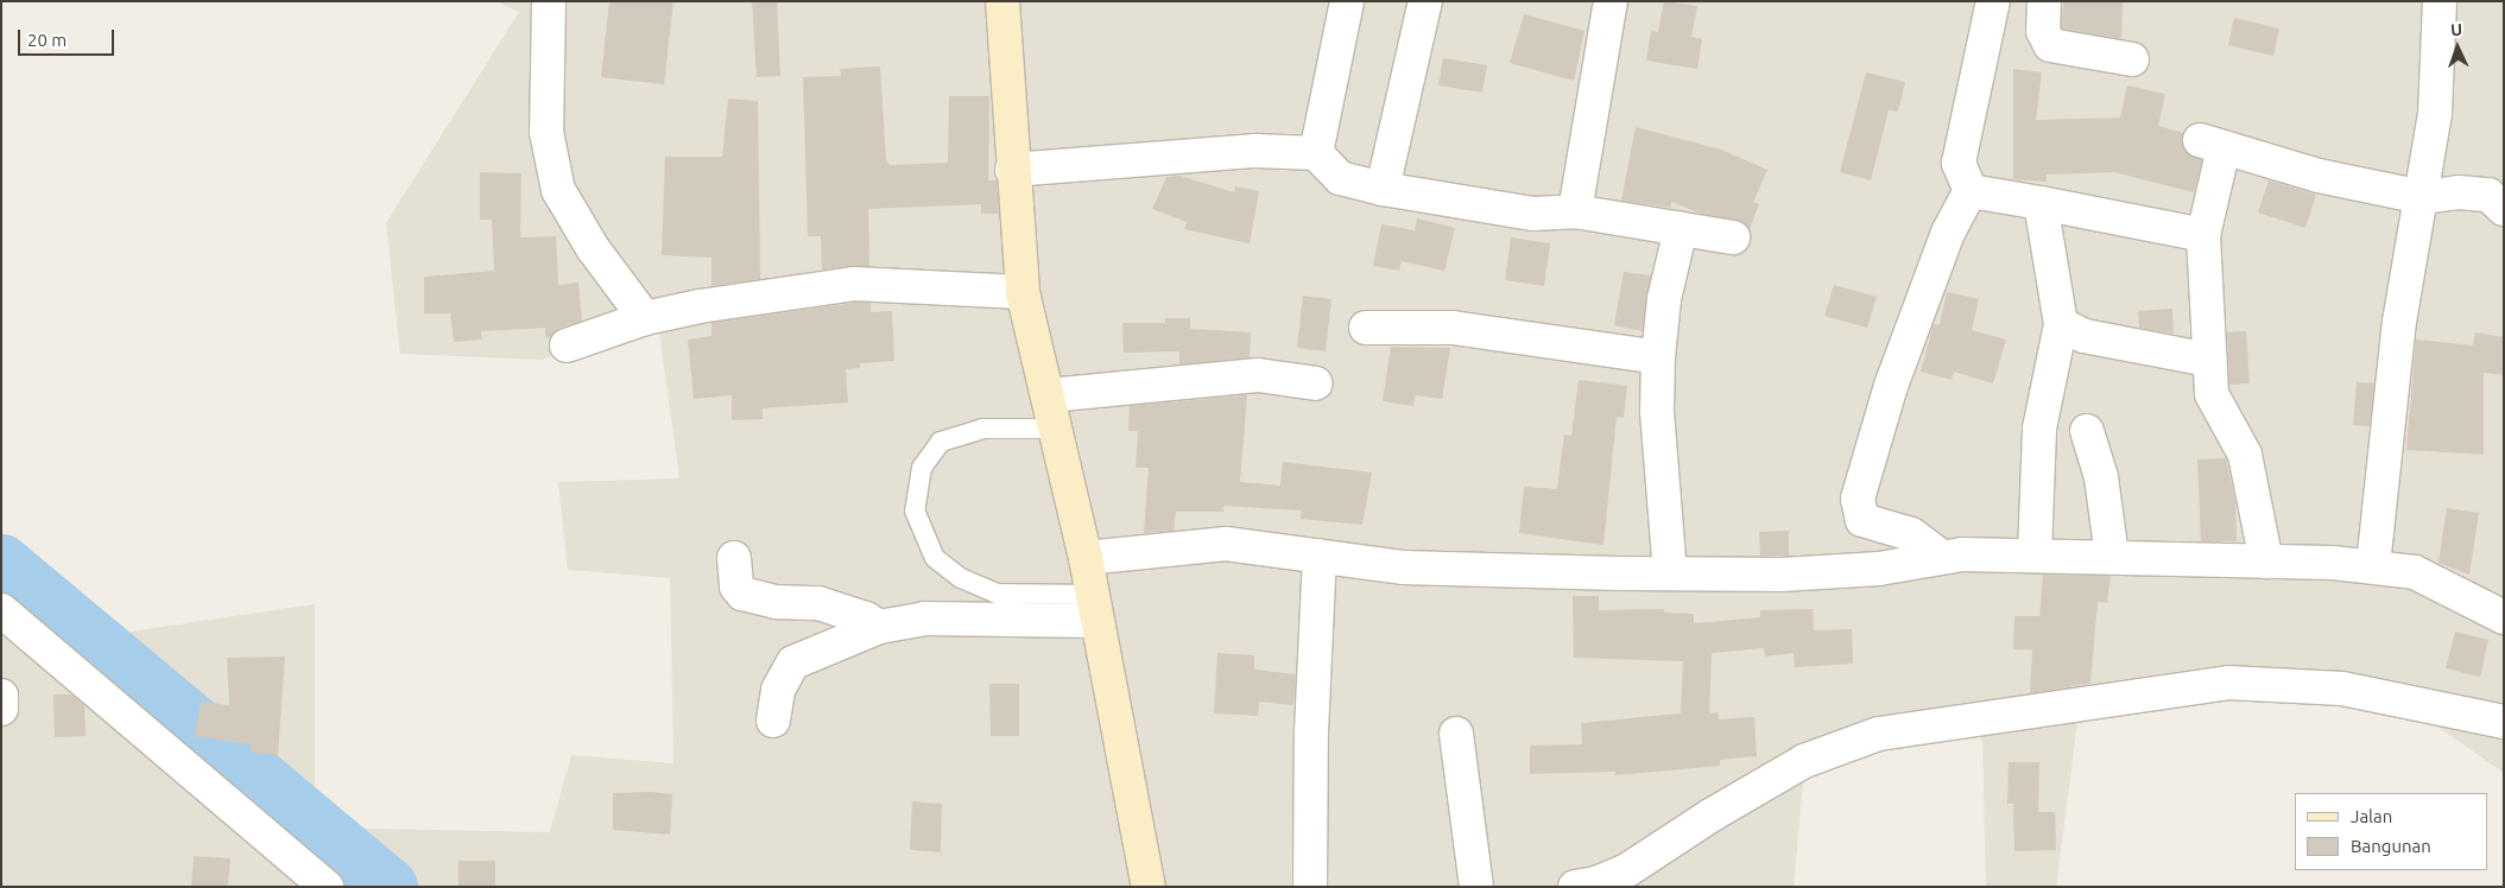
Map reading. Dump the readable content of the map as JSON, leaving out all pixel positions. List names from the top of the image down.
{
  "legend": ["Jalan", "Bangunan"],
  "scale_bar": "20 m",
  "north": "top"
}
